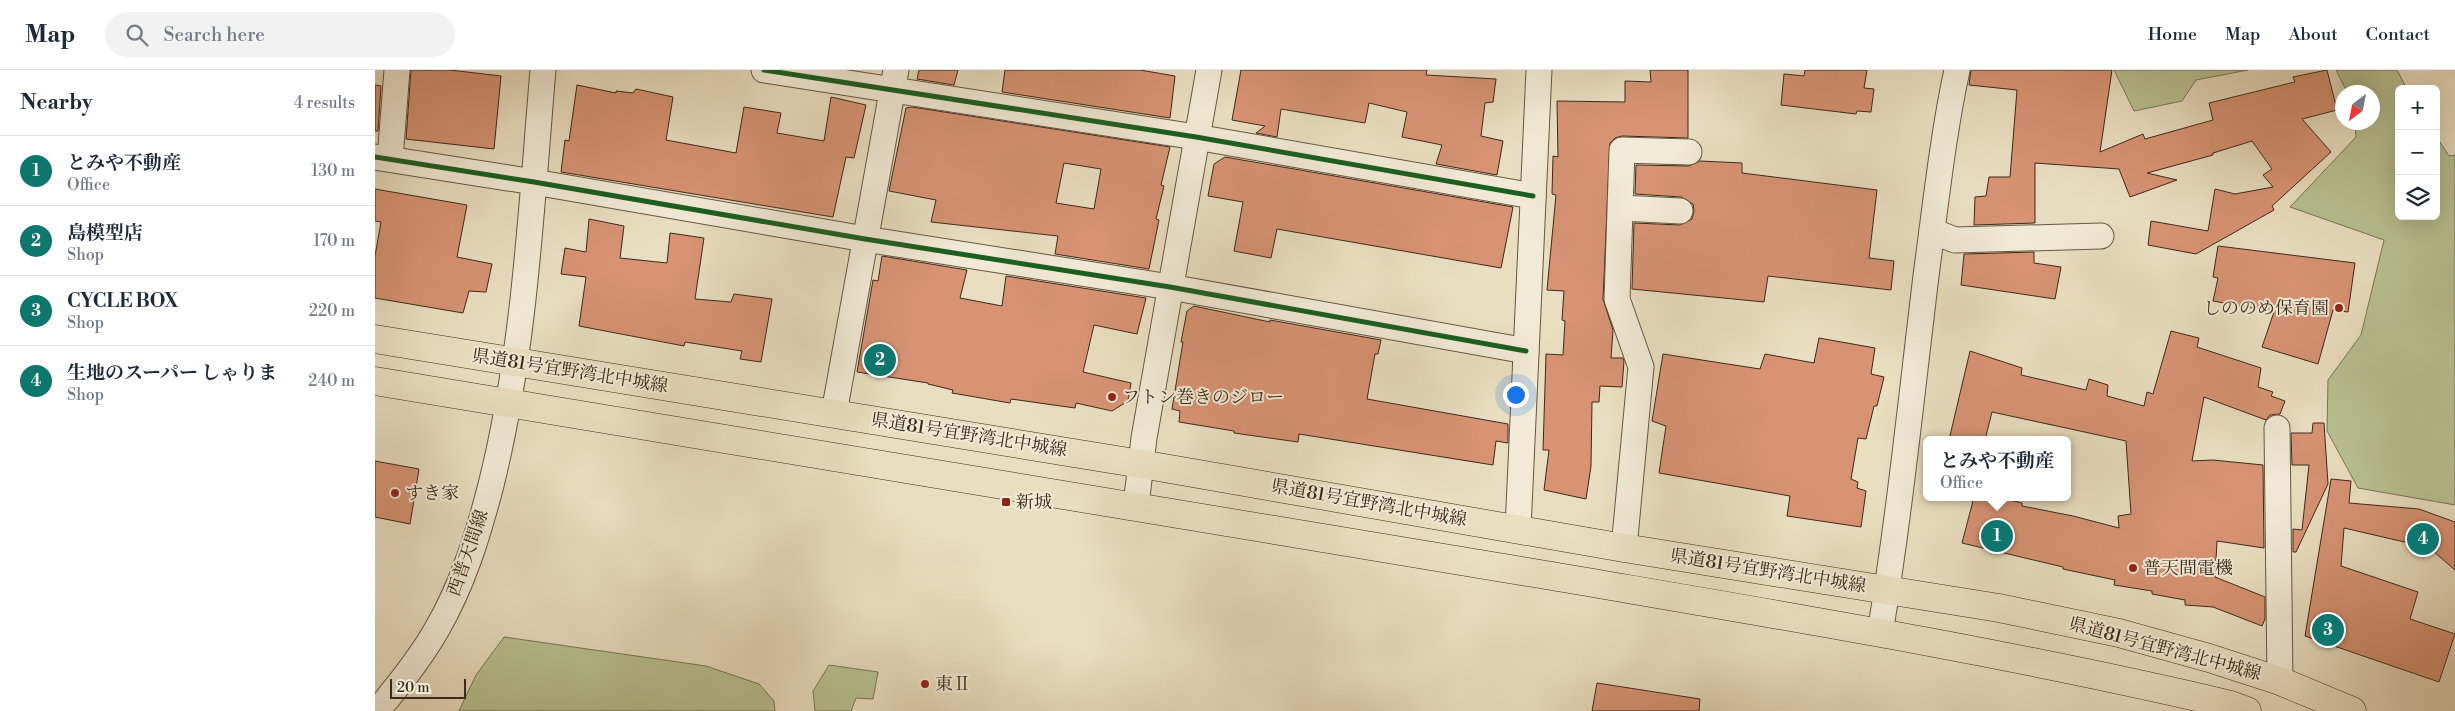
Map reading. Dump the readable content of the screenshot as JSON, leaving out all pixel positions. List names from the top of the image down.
{
  "streets": {
    "main road": ["県道81号宜野湾北中城線"],
    "street": ["西普天間線"]
  },
  "crossings": [
    ["県道81号宜野湾北中城線", "西普天間線"]
  ],
  "places": {
    "other": [
      "しののめ保育園",
      "フトン巻きのジロー",
      "すき家",
      "普天間電機",
      "東Ⅱ"
    ],
    "transit": ["新城"]
  },
  "scale_bar": "20 m",
  "north": "bottom left",
  "page": {
    "header": "Map",
    "search": "Search here",
    "nav": [
      "Home",
      "Map",
      "About",
      "Contact"
    ],
    "heading": ["Nearby", "4 results"],
    "map_buttons": ["+", "−"],
    "list": [
      {
        "mark": "1",
        "name": "とみや不動産",
        "note": "Office",
        "value": "130 m"
      },
      {
        "mark": "2",
        "name": "島模型店",
        "note": "Shop",
        "value": "170 m"
      },
      {
        "mark": "3",
        "name": "CYCLE BOX",
        "note": "Shop",
        "value": "220 m"
      },
      {
        "mark": "4",
        "name": "生地のスーパー しゃりま",
        "note": "Shop",
        "value": "240 m"
      }
    ],
    "pins": [
      "2",
      "1",
      "4",
      "3"
    ],
    "popup": ["とみや不動産", "Office"],
    "scale": "20 m"
  }
}
